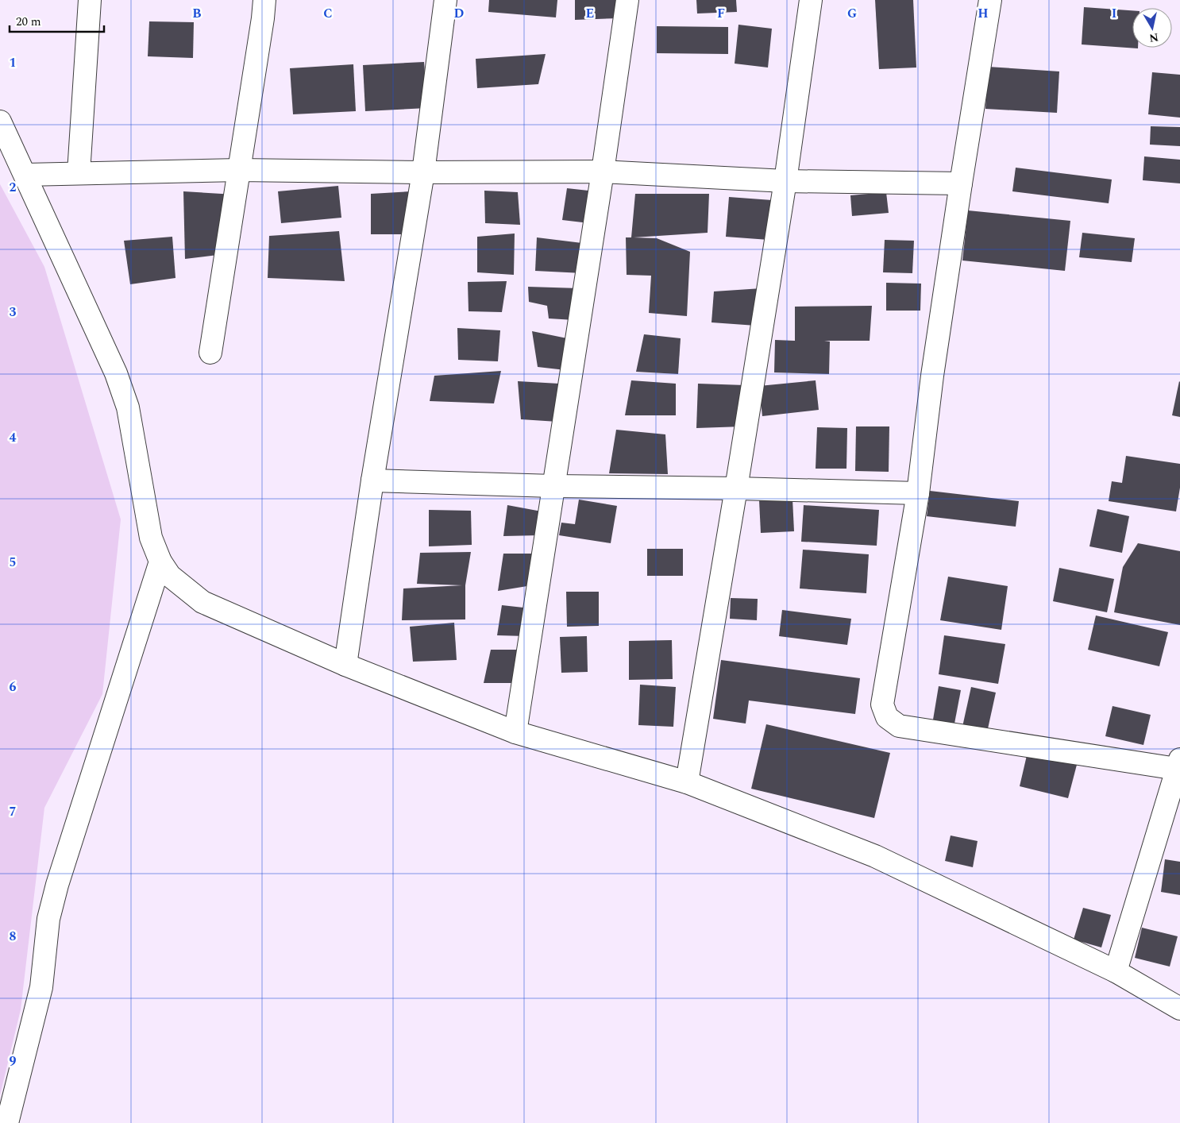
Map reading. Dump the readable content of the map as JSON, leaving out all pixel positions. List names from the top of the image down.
{
  "scale_bar": "20 m",
  "north": "bottom",
  "grid": {
    "columns": [
      "B",
      "C",
      "D",
      "E",
      "F",
      "G",
      "H",
      "I"
    ],
    "rows": [
      "1",
      "2",
      "3",
      "4",
      "5",
      "6",
      "7",
      "8",
      "9"
    ]
  }
}
